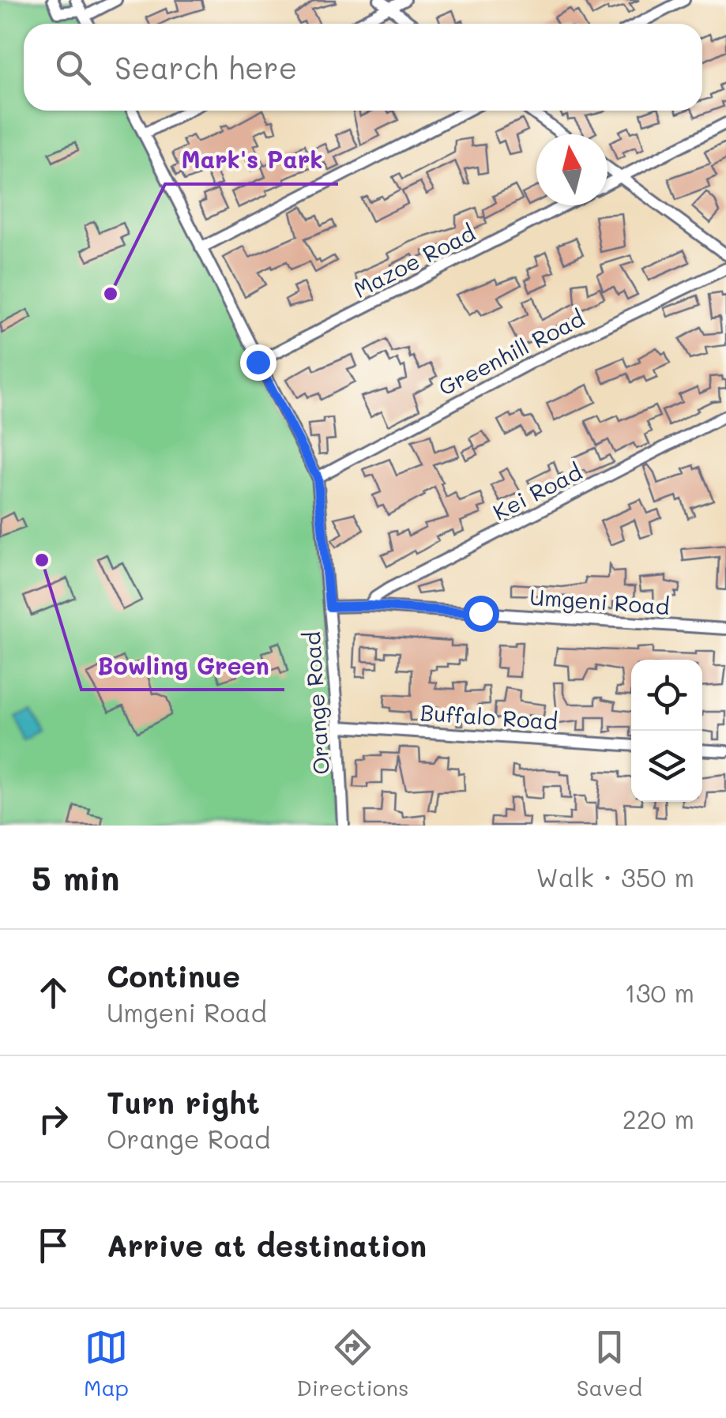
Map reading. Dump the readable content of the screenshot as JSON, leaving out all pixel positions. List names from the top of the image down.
{
  "streets": {
    "street": [
      "Mazoe Road",
      "Greenhill Road",
      "Kei Road",
      "Umgeni Road",
      "Orange Road",
      "Buffalo Road"
    ]
  },
  "crossings": [
    ["Mazoe Road", "Orange Road"],
    ["Greenhill Road", "Orange Road"],
    ["Kei Road", "Umgeni Road"],
    ["Umgeni Road", "Orange Road"],
    ["Orange Road", "Buffalo Road"]
  ],
  "places": ["Mark's Park", "Bowling Green"],
  "north": "top",
  "page": {
    "search": "Search here",
    "heading": ["5 min", "Walk · 350 m"],
    "list": [
      ["Continue", "Umgeni Road", "130 m"],
      ["Turn right", "Orange Road", "220 m"],
      "Arrive at destination"
    ],
    "nav": ["Map", "Directions", "Saved"]
  }
}
